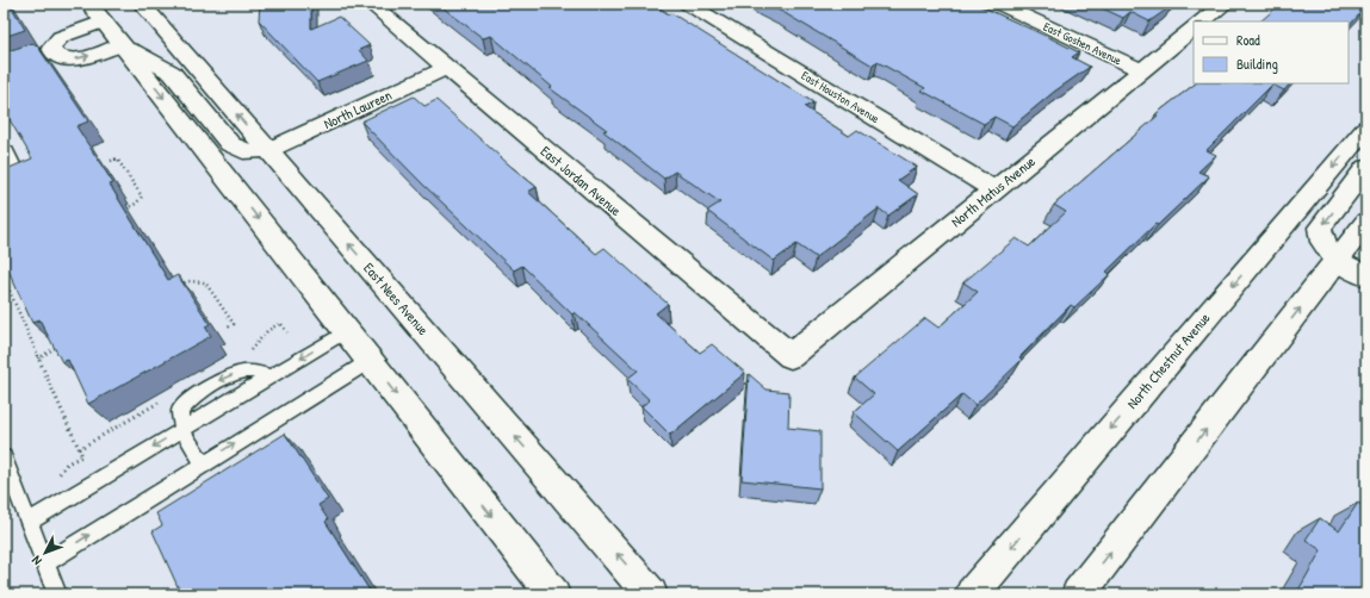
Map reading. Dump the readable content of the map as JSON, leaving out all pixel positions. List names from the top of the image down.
{
  "streets": {
    "main road": [
      "East Goshen Avenue",
      "East Houston Avenue",
      "North Laureen",
      "East Jordan Avenue",
      "North Matus Avenue",
      "East Nees Avenue",
      "North Chestnut Avenue"
    ]
  },
  "crossings": [
    ["East Goshen Avenue", "North Matus Avenue"],
    ["East Houston Avenue", "North Matus Avenue"],
    ["North Laureen", "East Jordan Avenue"],
    ["North Laureen", "East Nees Avenue"],
    ["East Jordan Avenue", "North Matus Avenue"]
  ],
  "legend": ["Road", "Building"],
  "north": "bottom left"
}
